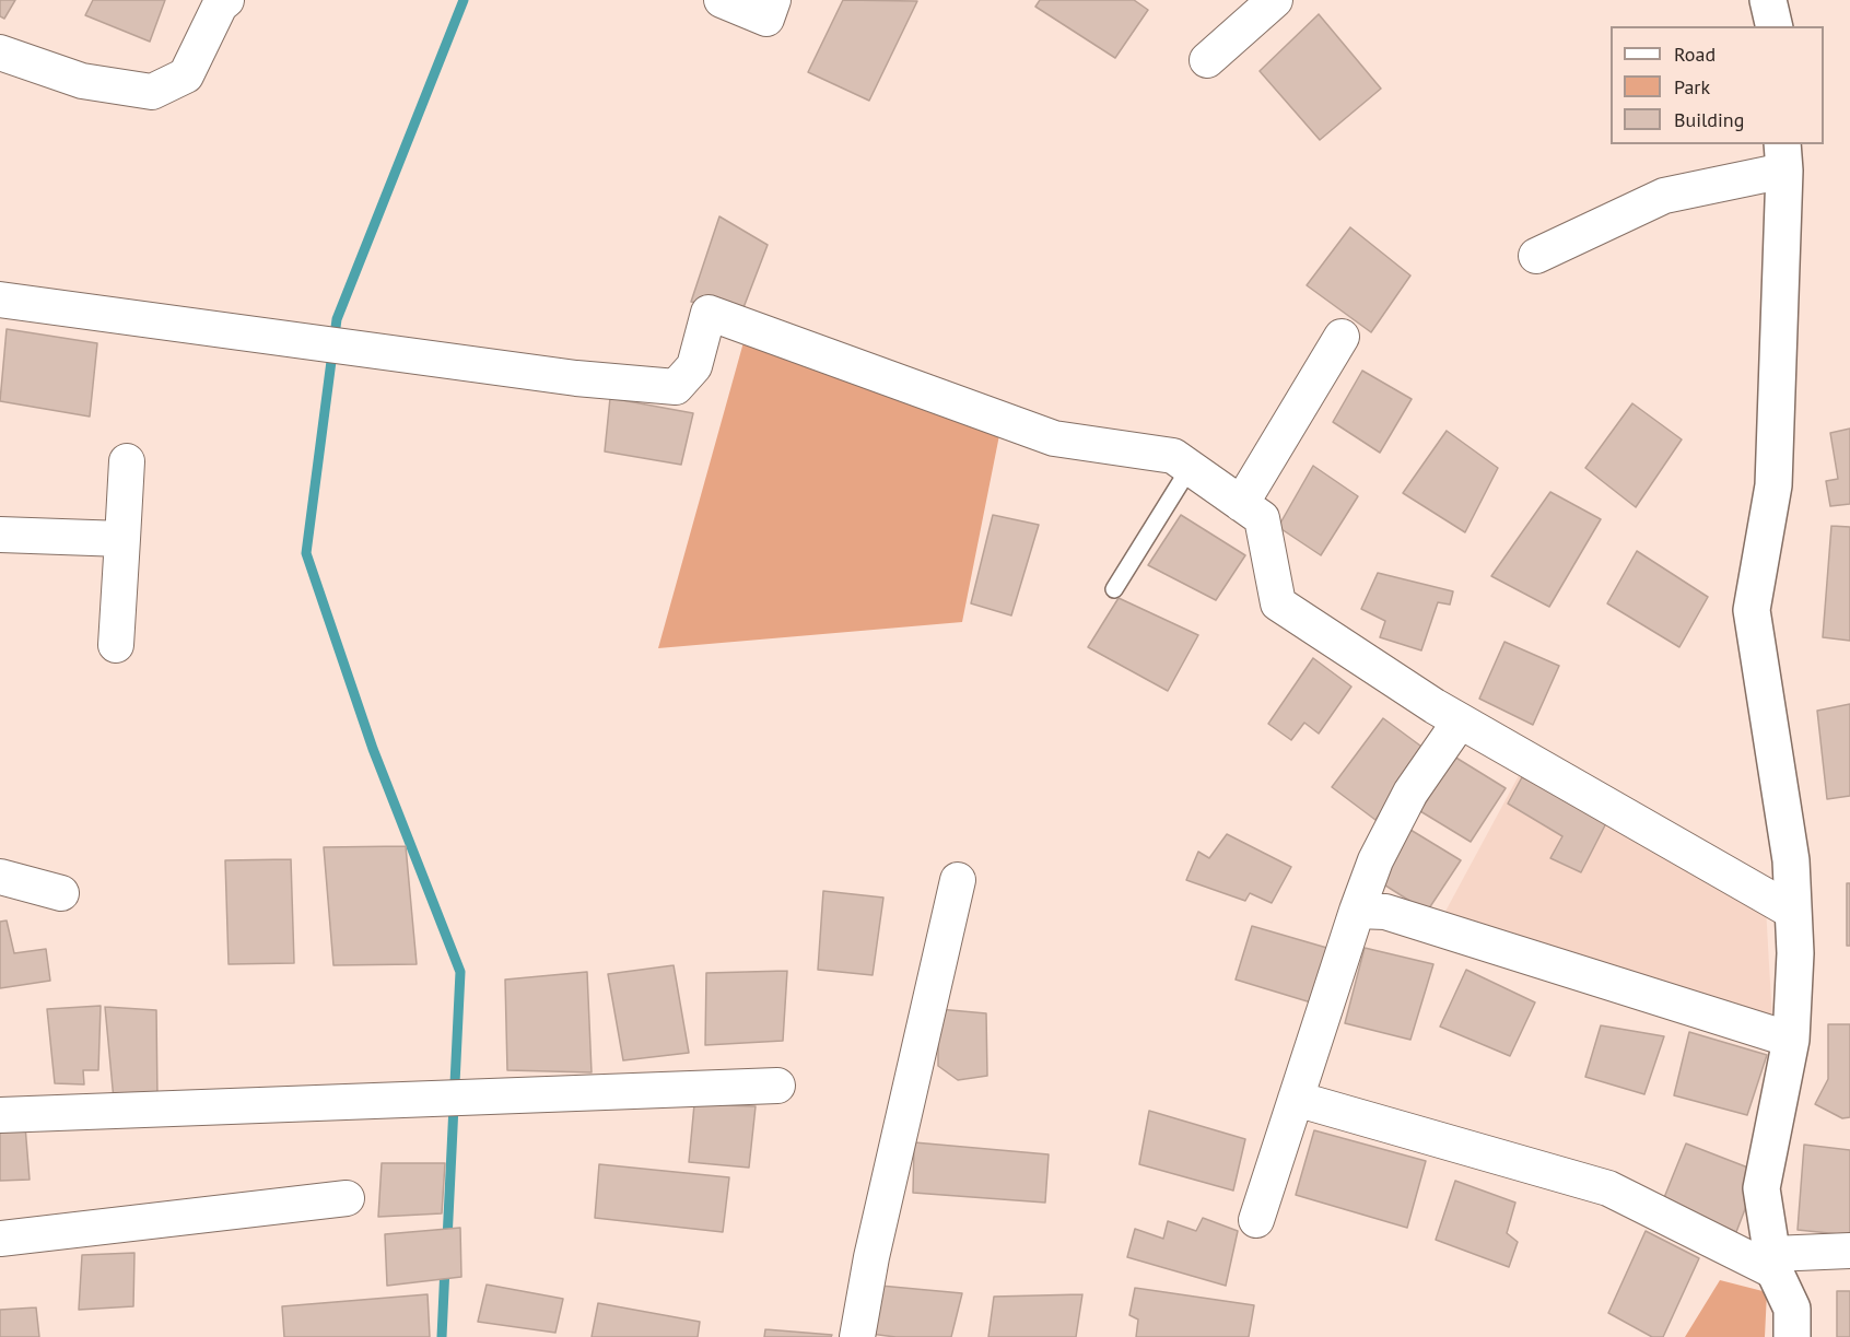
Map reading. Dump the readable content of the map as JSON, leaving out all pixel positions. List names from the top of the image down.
{
  "legend": ["Road", "Park", "Building"]
}
